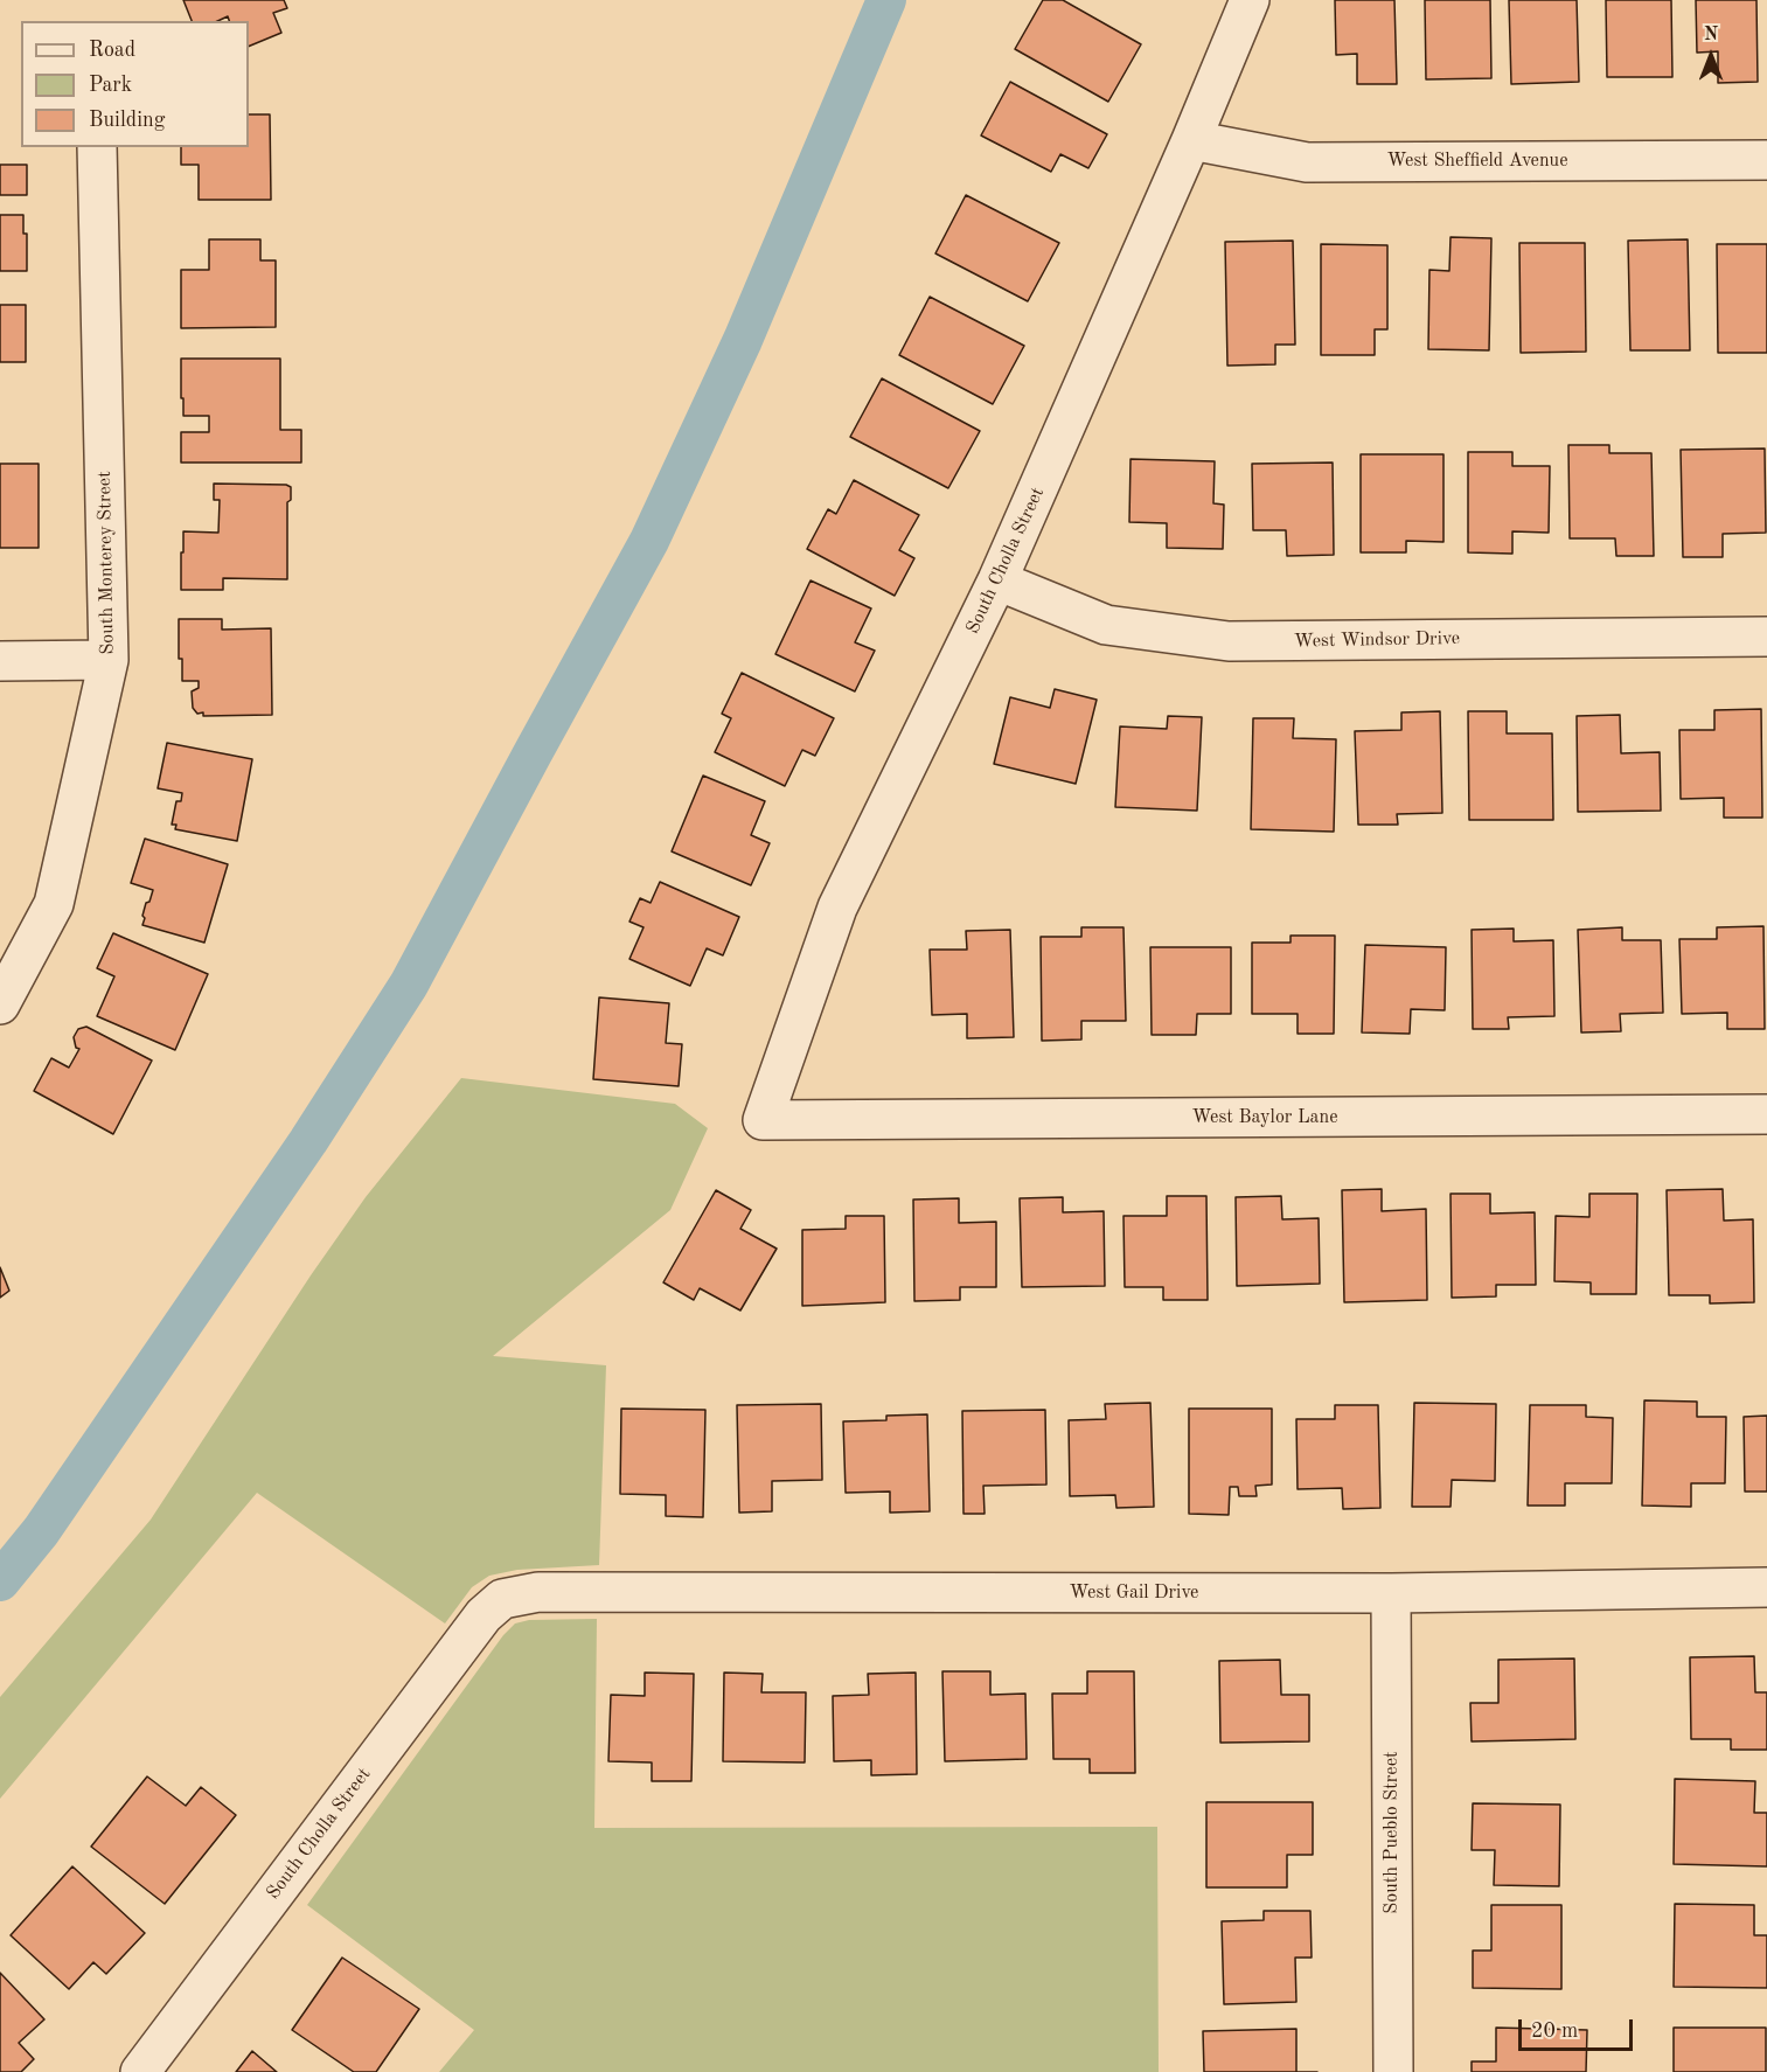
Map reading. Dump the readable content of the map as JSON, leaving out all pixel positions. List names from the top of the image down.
{
  "streets": {
    "street": [
      "West Sheffield Avenue",
      "South Cholla Street",
      "South Monterey Street",
      "West Windsor Drive",
      "West Baylor Lane",
      "West Gail Drive",
      "South Pueblo Street"
    ]
  },
  "crossings": [
    ["West Sheffield Avenue", "South Cholla Street"],
    ["South Cholla Street", "West Windsor Drive"],
    ["South Cholla Street", "West Baylor Lane"],
    ["South Cholla Street", "West Gail Drive"],
    ["West Gail Drive", "South Pueblo Street"]
  ],
  "legend": ["Road", "Park", "Building"],
  "scale_bar": "20 m",
  "north": "top"
}
